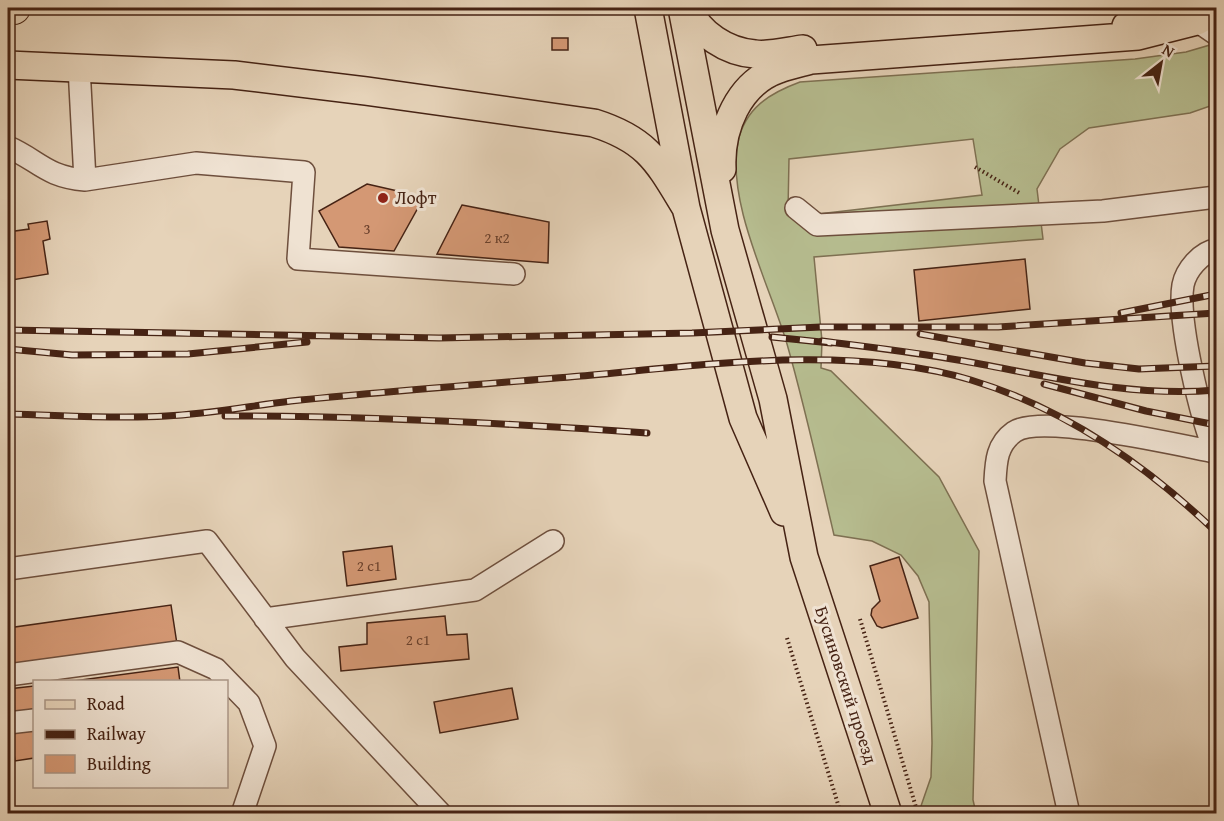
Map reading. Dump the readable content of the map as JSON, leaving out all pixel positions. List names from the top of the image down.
{
  "streets": {
    "main road": ["Бусиновский проезд"]
  },
  "places": ["Лофт"],
  "house_numbers": [
    "3",
    "2 к2",
    "2 с1",
    "2 с1"
  ],
  "legend": ["Road", "Railway", "Building"],
  "north": "top right"
}
